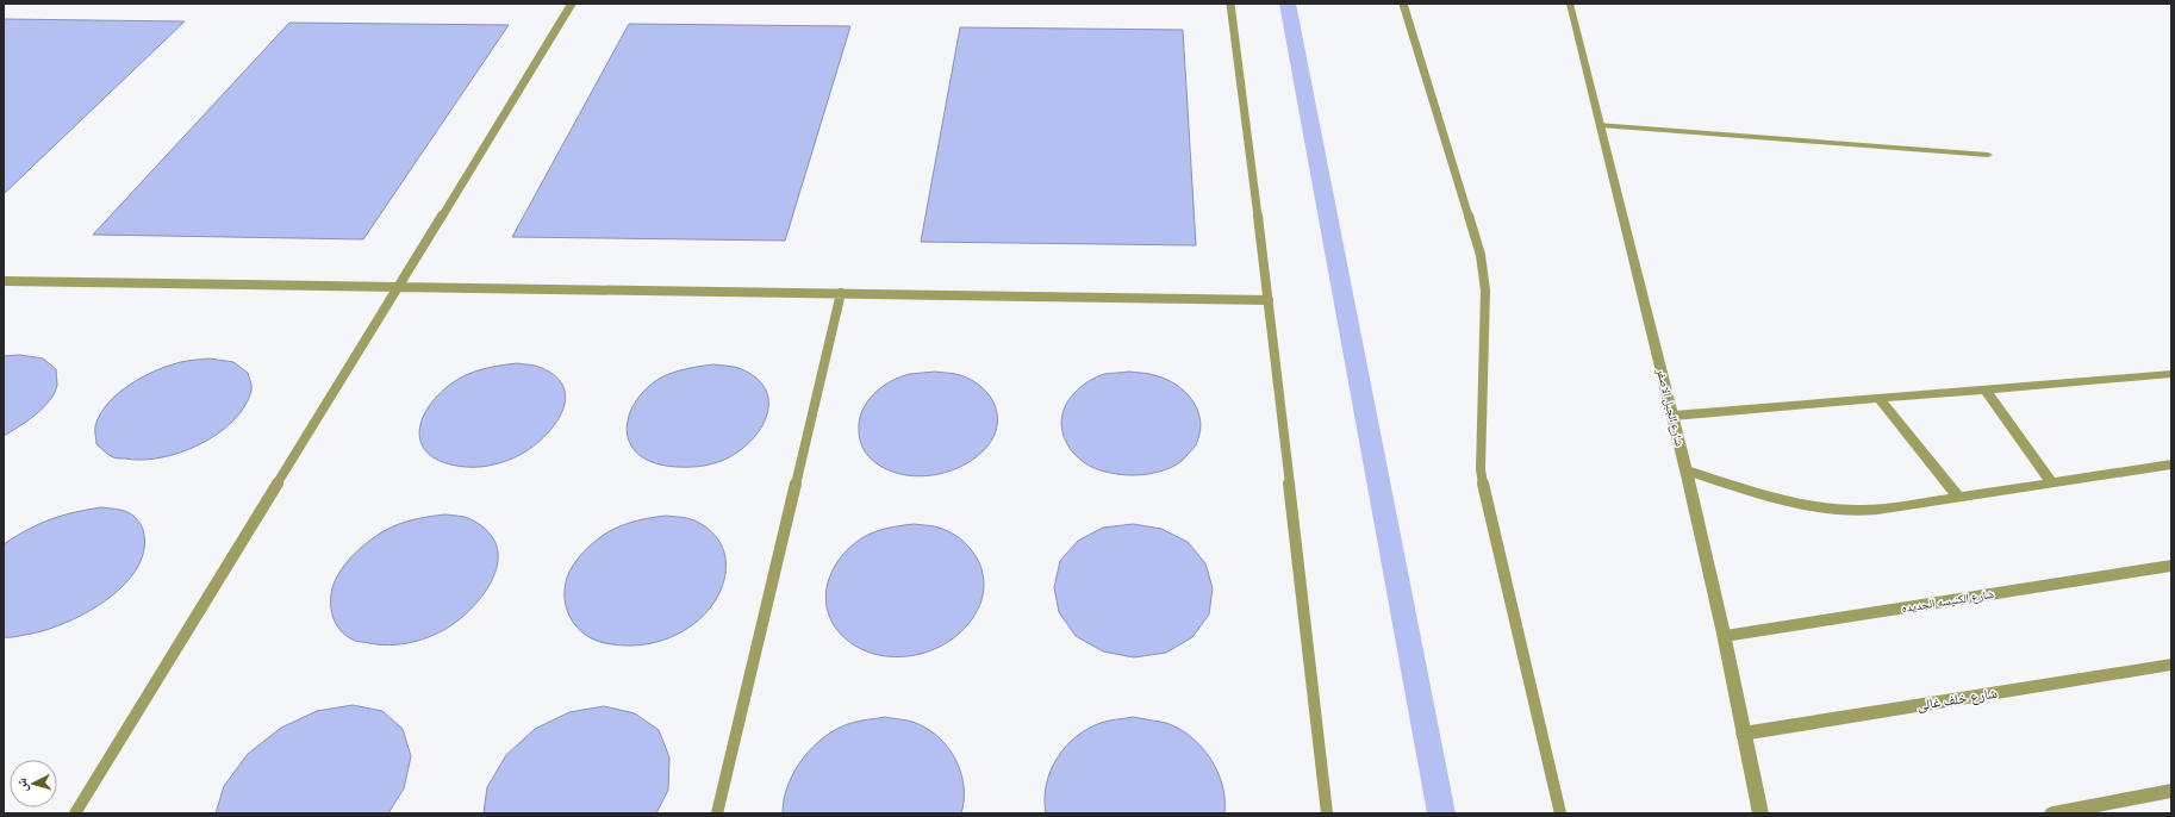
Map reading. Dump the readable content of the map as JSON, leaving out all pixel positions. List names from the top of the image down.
{
  "streets": {
    "street": ["شارع الجبل الاصفر", "شارع الكنيسه الجديده", "شارع خلف غالى"]
  },
  "crossings": [
    ["شارع الجبل الاصفر", "شارع الكنيسه الجديده"],
    ["شارع الجبل الاصفر", "شارع خلف غالى"]
  ],
  "north": "left"
}
